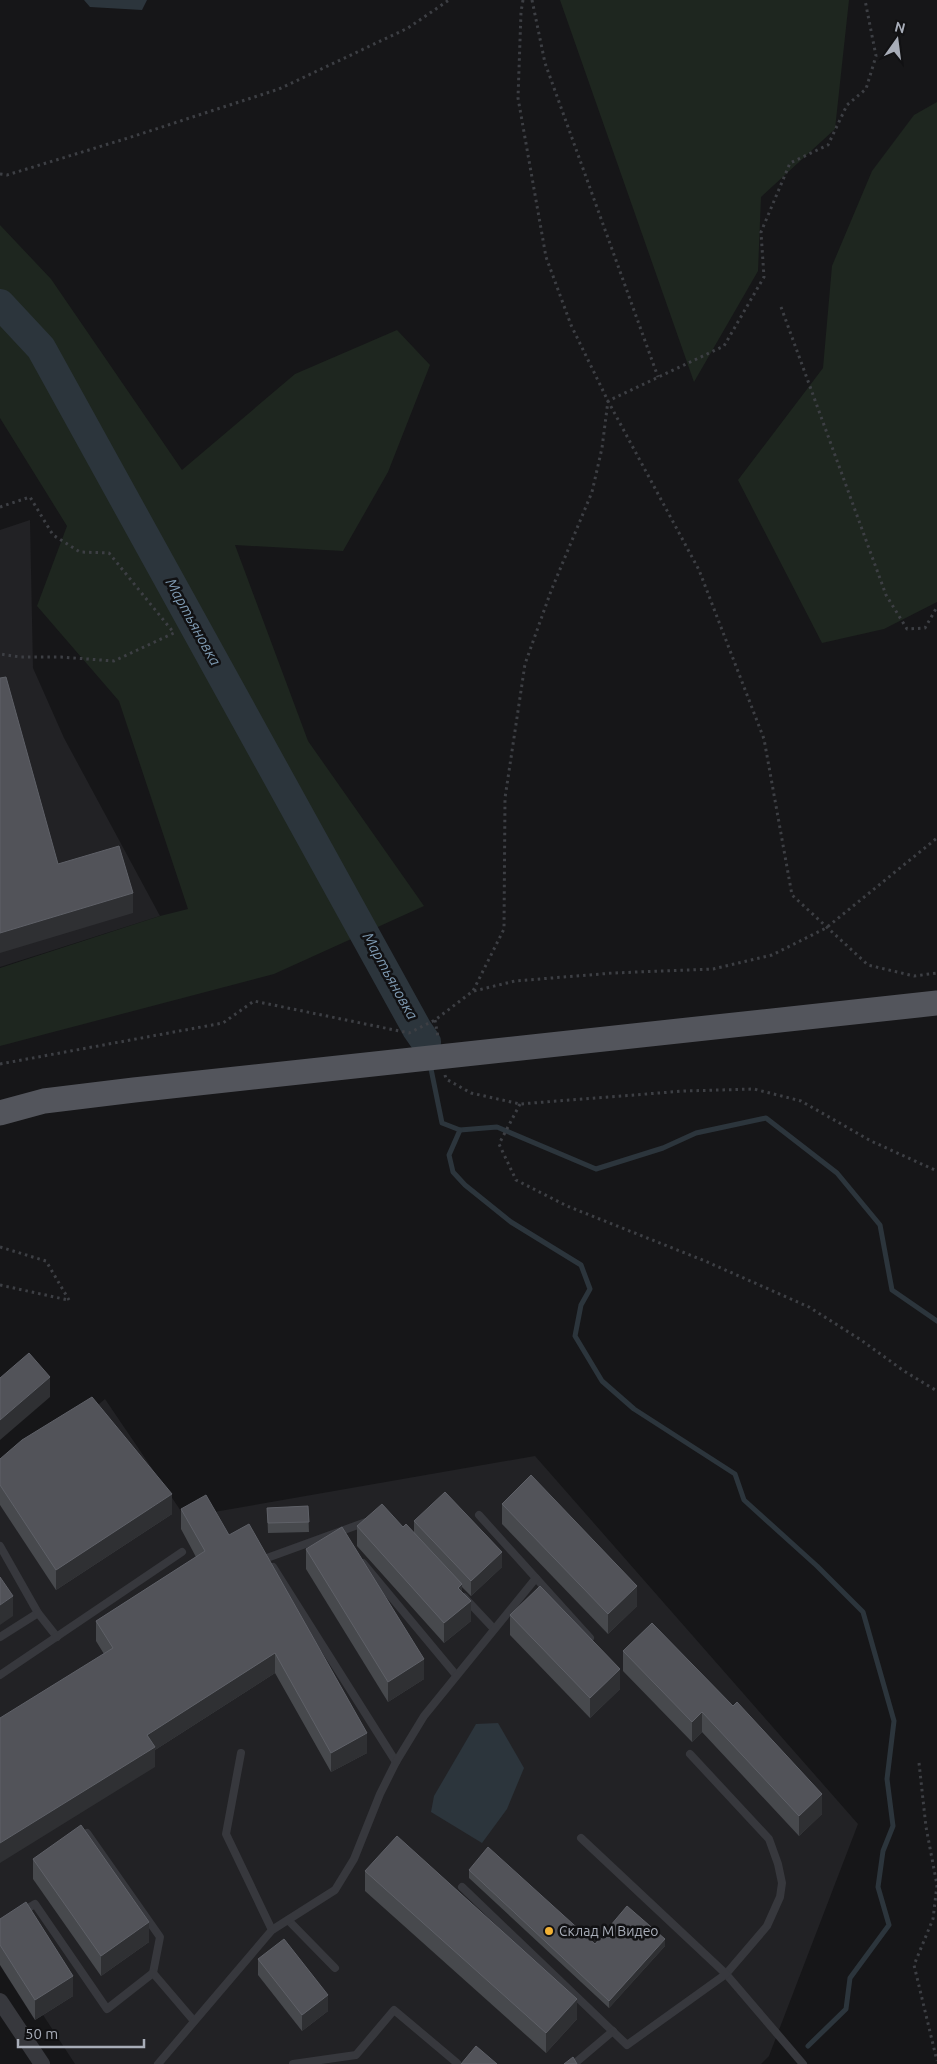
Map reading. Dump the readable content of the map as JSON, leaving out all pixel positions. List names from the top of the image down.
{
  "water": ["Мартьяновка"],
  "places": ["Склад М Видео"],
  "scale_bar": "50 m",
  "north": "top"
}
